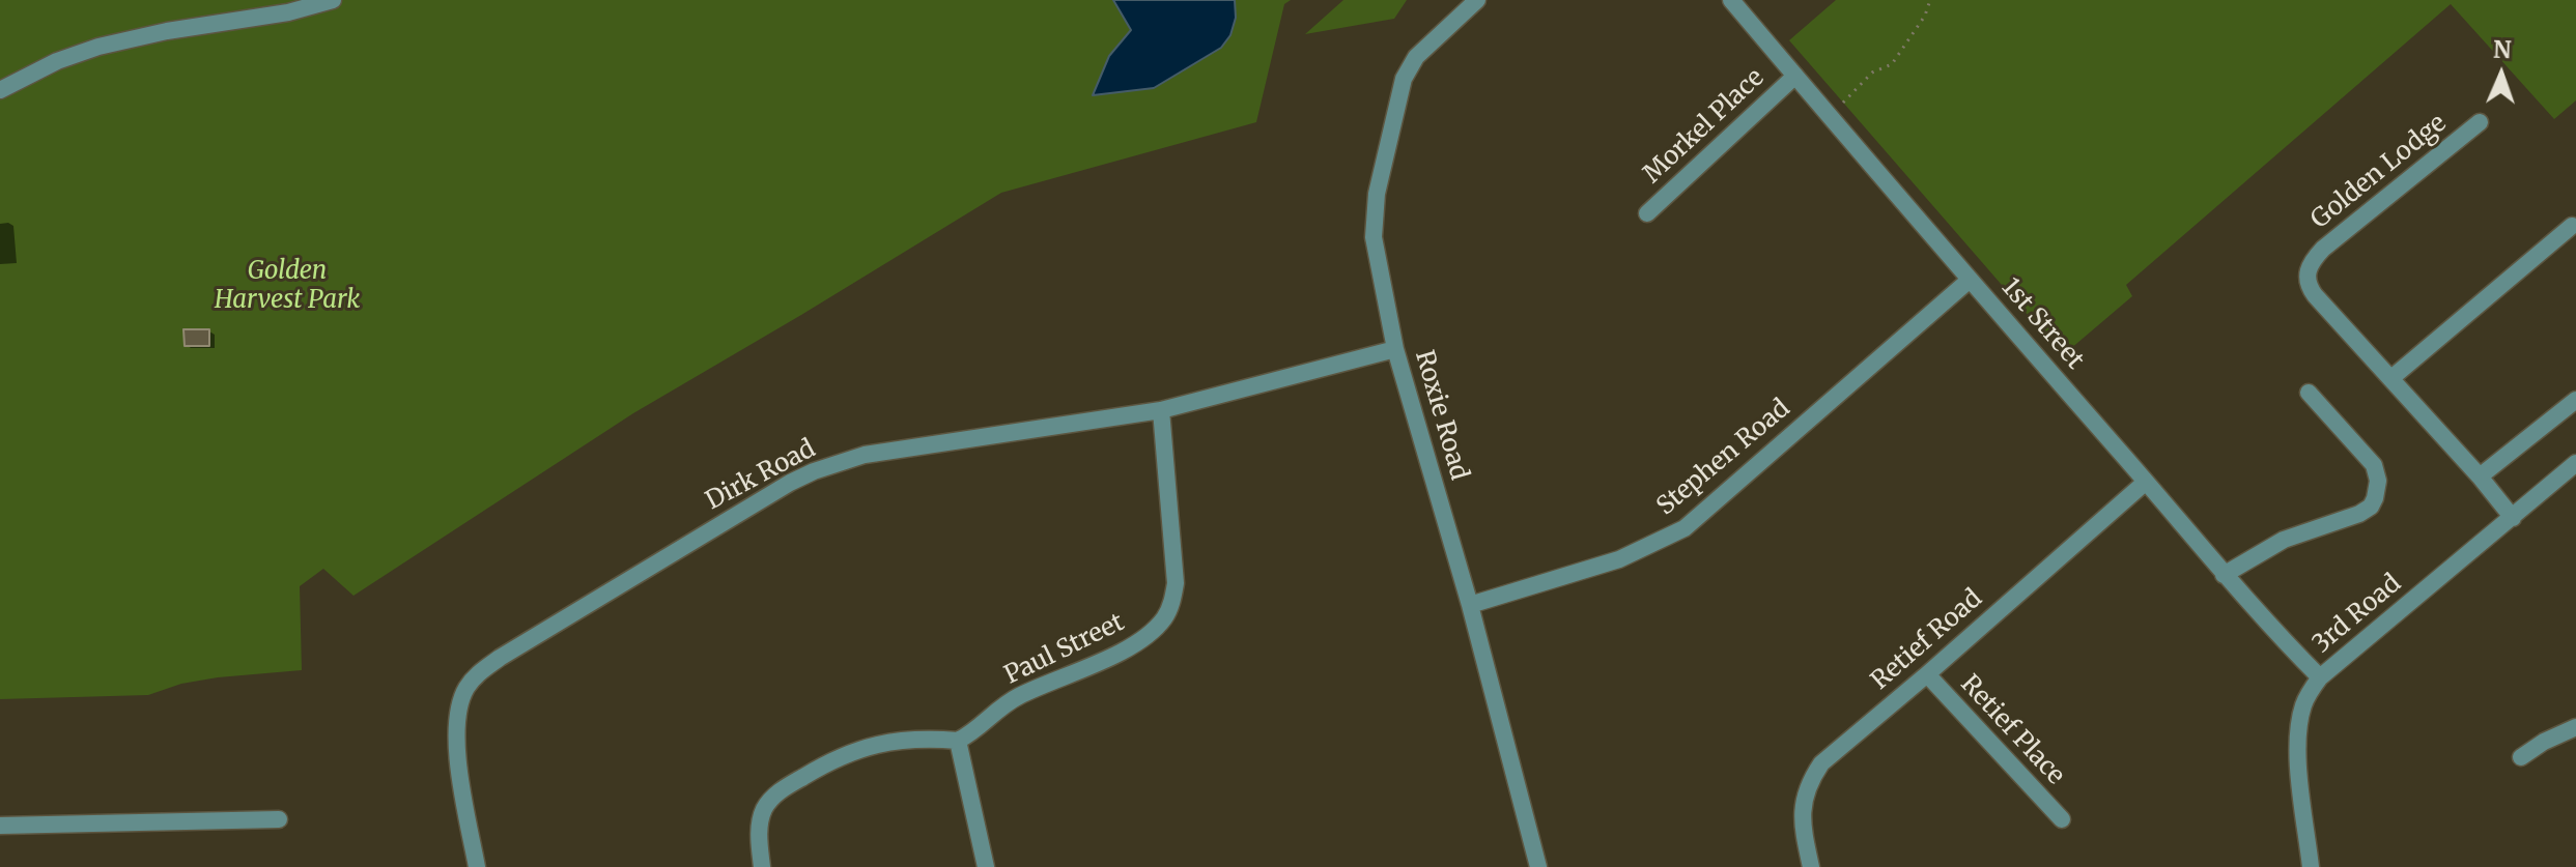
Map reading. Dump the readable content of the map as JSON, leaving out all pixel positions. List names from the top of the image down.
{
  "streets": {
    "street": [
      "Morkel Place",
      "Golden Lodge",
      "1st Street",
      "Roxie Road",
      "Stephen Road",
      "Dirk Road",
      "3rd Road",
      "Retief Road",
      "Paul Street",
      "Retief Place"
    ]
  },
  "crossings": [
    ["Morkel Place", "1st Street"],
    ["Golden Lodge", "3rd Road"],
    ["1st Street", "Stephen Road"],
    ["1st Street", "3rd Road"],
    ["1st Street", "Retief Road"],
    ["Roxie Road", "Stephen Road"],
    ["Roxie Road", "Dirk Road"],
    ["Dirk Road", "Paul Street"],
    ["Retief Road", "Retief Place"]
  ],
  "parks": ["Golden Harvest Park"],
  "north": "top"
}
